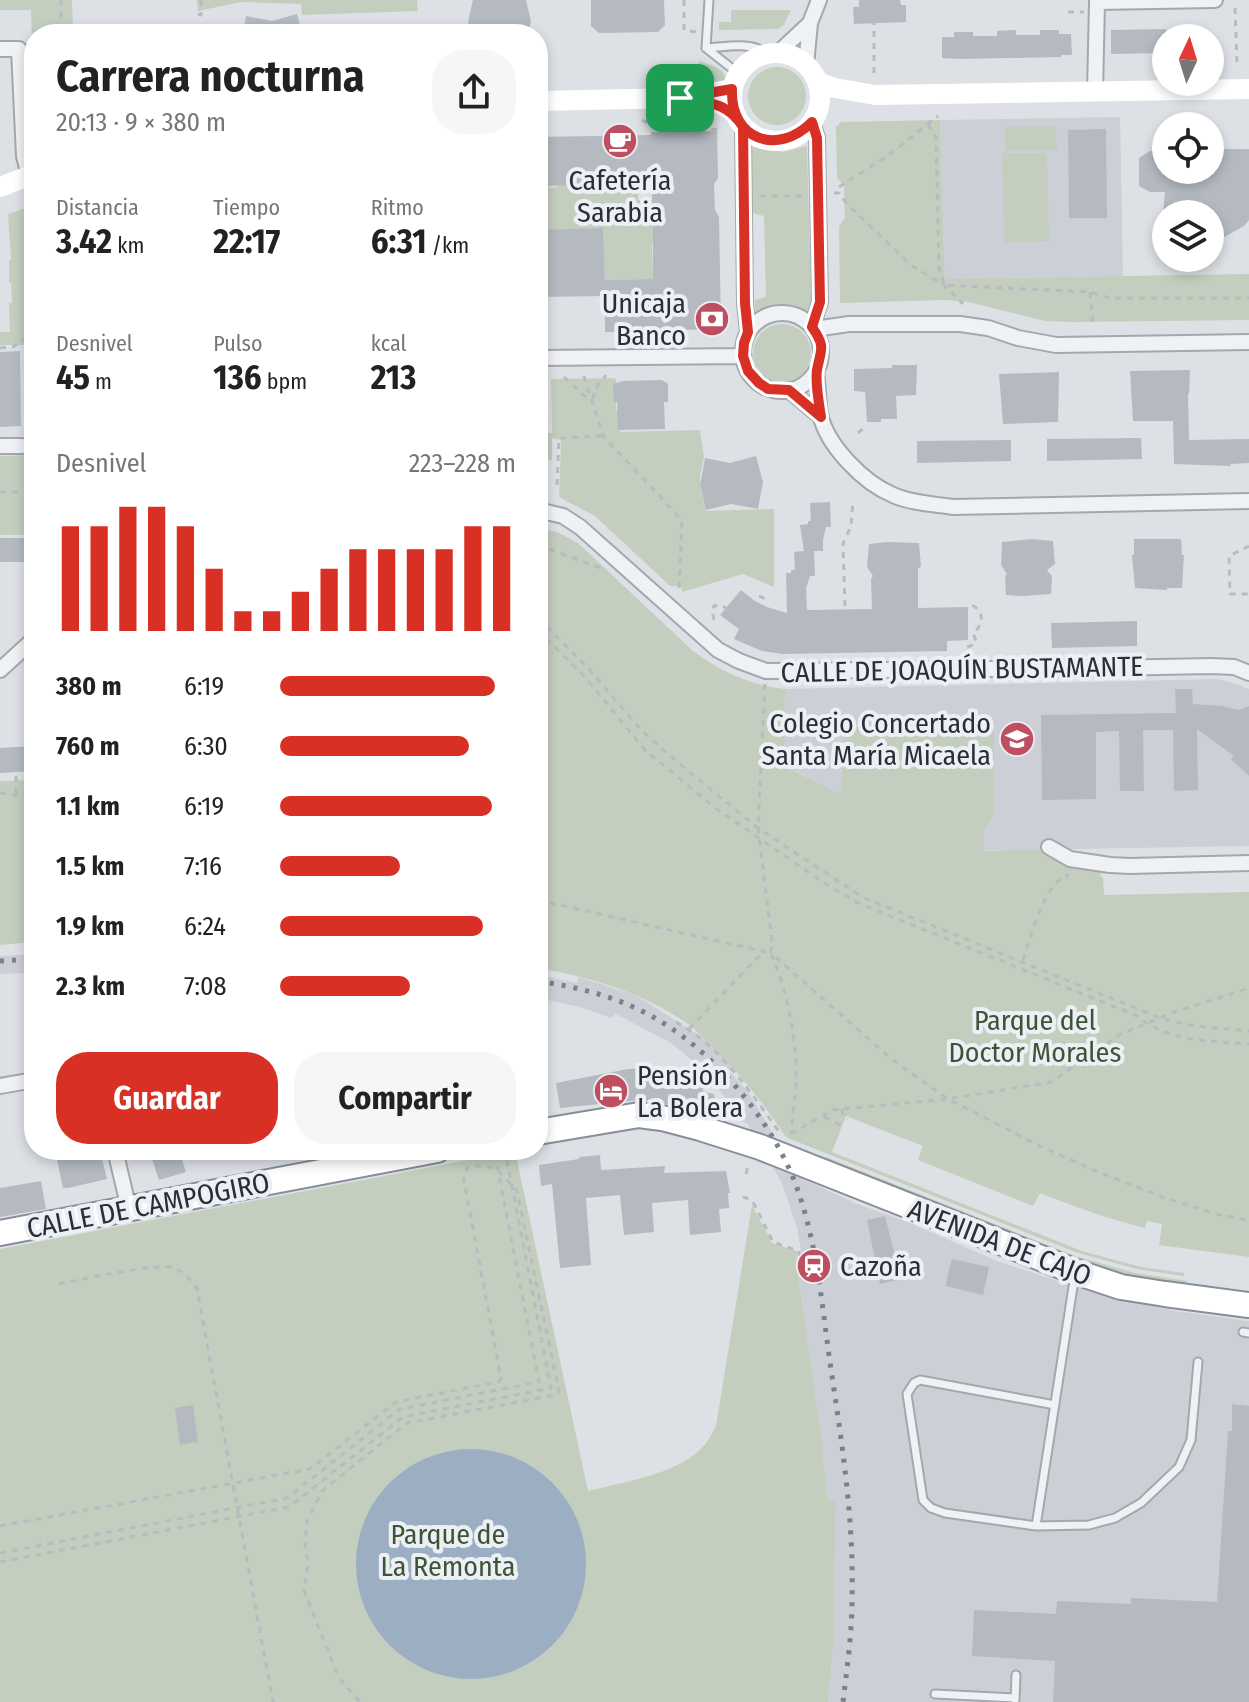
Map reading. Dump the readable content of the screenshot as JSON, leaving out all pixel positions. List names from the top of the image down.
{
  "streets": {
    "highway": ["CALLE DE CAMPOGIRO", "AVENIDA DE CAJO"],
    "street": ["CALLE DE JOAQUÍN BUSTAMANTE"]
  },
  "parks": ["Parque del Doctor Morales", "Parque de La Remonta"],
  "places": {
    "cafe": ["Cafetería Sarabia"],
    "bank": ["Unicaja Banco"],
    "school or university": ["Colegio Concertado Santa María Micaela"],
    "hotel": ["Pensión La Bolera"],
    "station": ["Cazoña"]
  },
  "north": "top",
  "page": {
    "heading": ["Carrera nocturna", "20:13 · 9 × 380 m"],
    "stats": [
      ["Distancia", "3.42 km"],
      ["Tiempo", "22:17"],
      ["Ritmo", "6:31 /km"],
      ["Desnivel", "45 m"],
      ["Pulso", "136 bpm"],
      ["kcal", "213"]
    ],
    "chart": ["Desnivel", "223–228 m"],
    "list": [
      {
        "name": "380 m",
        "note": "6:19"
      },
      {
        "name": "760 m",
        "note": "6:30"
      },
      {
        "name": "1.1 km",
        "note": "6:19"
      },
      {
        "name": "1.5 km",
        "note": "7:16"
      },
      {
        "name": "1.9 km",
        "note": "6:24"
      },
      {
        "name": "2.3 km",
        "note": "7:08"
      }
    ],
    "buttons": ["Guardar", "Compartir"]
  }
}
